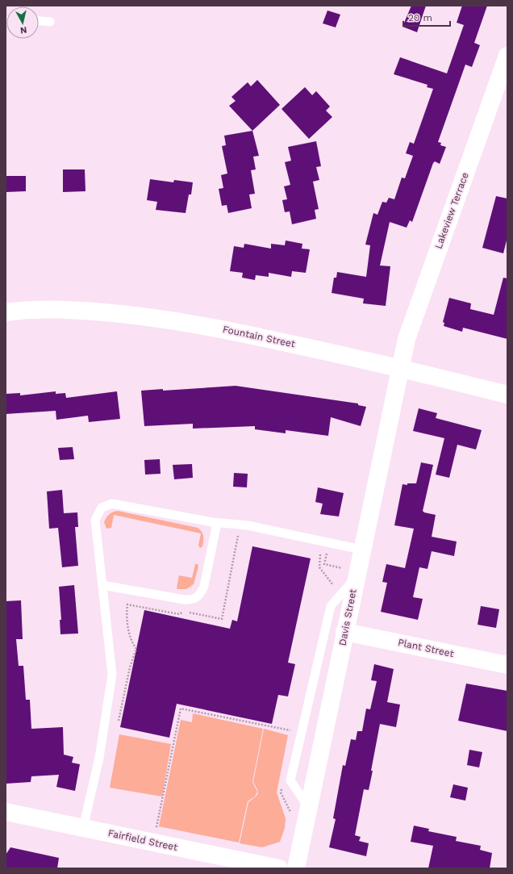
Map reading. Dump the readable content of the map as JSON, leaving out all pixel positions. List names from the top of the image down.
{
  "streets": {
    "street": [
      "Lakeview Terrace",
      "Fountain Street",
      "Davis Street",
      "Plant Street",
      "Fairfield Street"
    ]
  },
  "crossings": [
    ["Lakeview Terrace", "Fountain Street"],
    ["Lakeview Terrace", "Davis Street"],
    ["Fountain Street", "Davis Street"],
    ["Davis Street", "Plant Street"]
  ],
  "scale_bar": "20 m",
  "north": "bottom"
}
